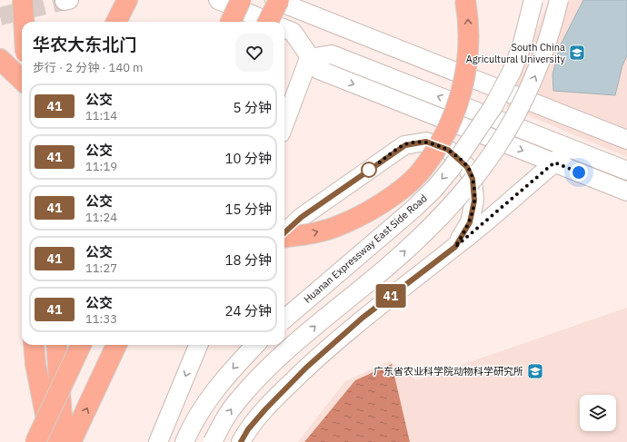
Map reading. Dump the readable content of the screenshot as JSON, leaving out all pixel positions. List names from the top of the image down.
{
  "streets": {
    "street": ["Huanan Expressway East Side Road"]
  },
  "places": {
    "school or university": ["South China Agricultural University", "广东省农业科学院动物科学研究所"]
  },
  "lines": ["bus line 41"],
  "page": {
    "on_map": "41",
    "heading": ["华农大东北门", "步行 · 2 分钟 · 140 m"],
    "list": [
      {
        "mark": "41",
        "name": "公交",
        "note": "11:14",
        "value": "5 分钟"
      },
      {
        "mark": "41",
        "name": "公交",
        "note": "11:19",
        "value": "10 分钟"
      },
      {
        "mark": "41",
        "name": "公交",
        "note": "11:24",
        "value": "15 分钟"
      },
      {
        "mark": "41",
        "name": "公交",
        "note": "11:27",
        "value": "18 分钟"
      },
      {
        "mark": "41",
        "name": "公交",
        "note": "11:33",
        "value": "24 分钟"
      }
    ]
  }
}
